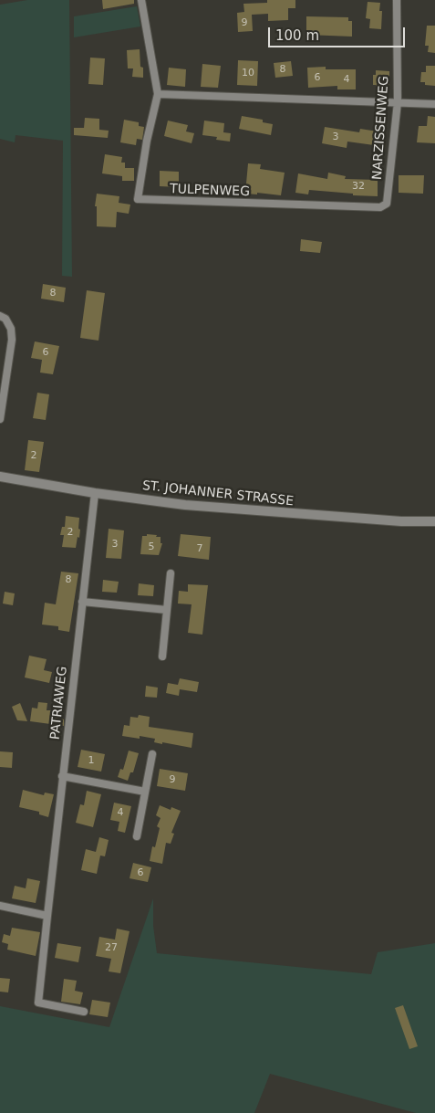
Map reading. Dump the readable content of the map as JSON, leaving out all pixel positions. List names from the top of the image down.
{
  "streets": {
    "street": [
      "NARZISSENWEG",
      "TULPENWEG",
      "ST. JOHANNER STRASSE",
      "PATRIAWEG"
    ]
  },
  "crossings": [
    ["NARZISSENWEG", "TULPENWEG"],
    ["ST. JOHANNER STRASSE", "PATRIAWEG"]
  ],
  "house_numbers": [
    "9",
    "8",
    "10",
    "6",
    "4",
    "3",
    "32",
    "8",
    "6",
    "2",
    "2",
    "3",
    "5",
    "7",
    "8",
    "1",
    "9",
    "4",
    "6",
    "27"
  ],
  "scale_bar": "100 m"
}
